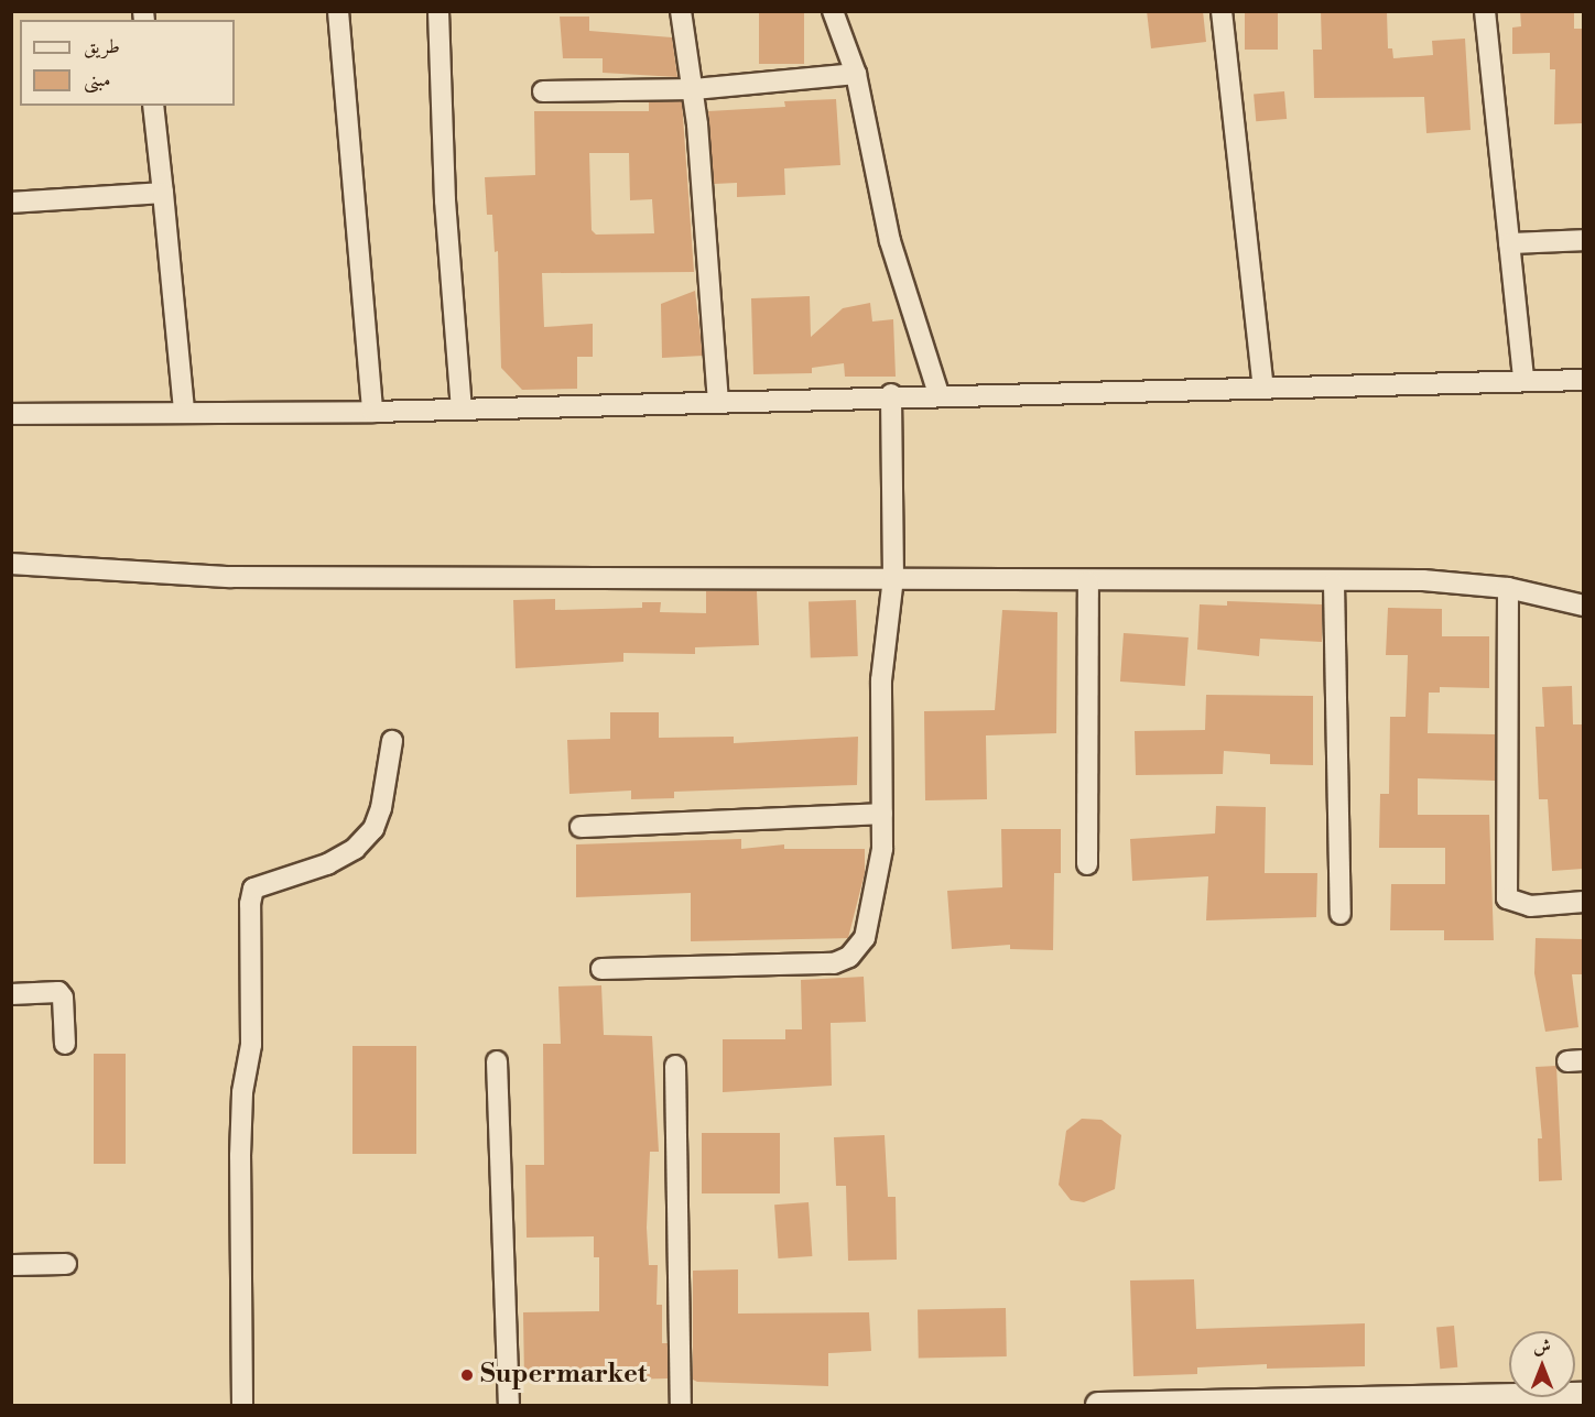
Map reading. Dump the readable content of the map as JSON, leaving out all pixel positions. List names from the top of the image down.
{
  "places": ["Supermarket"],
  "legend": ["طريق", "مبنى"],
  "north": "top"
}
